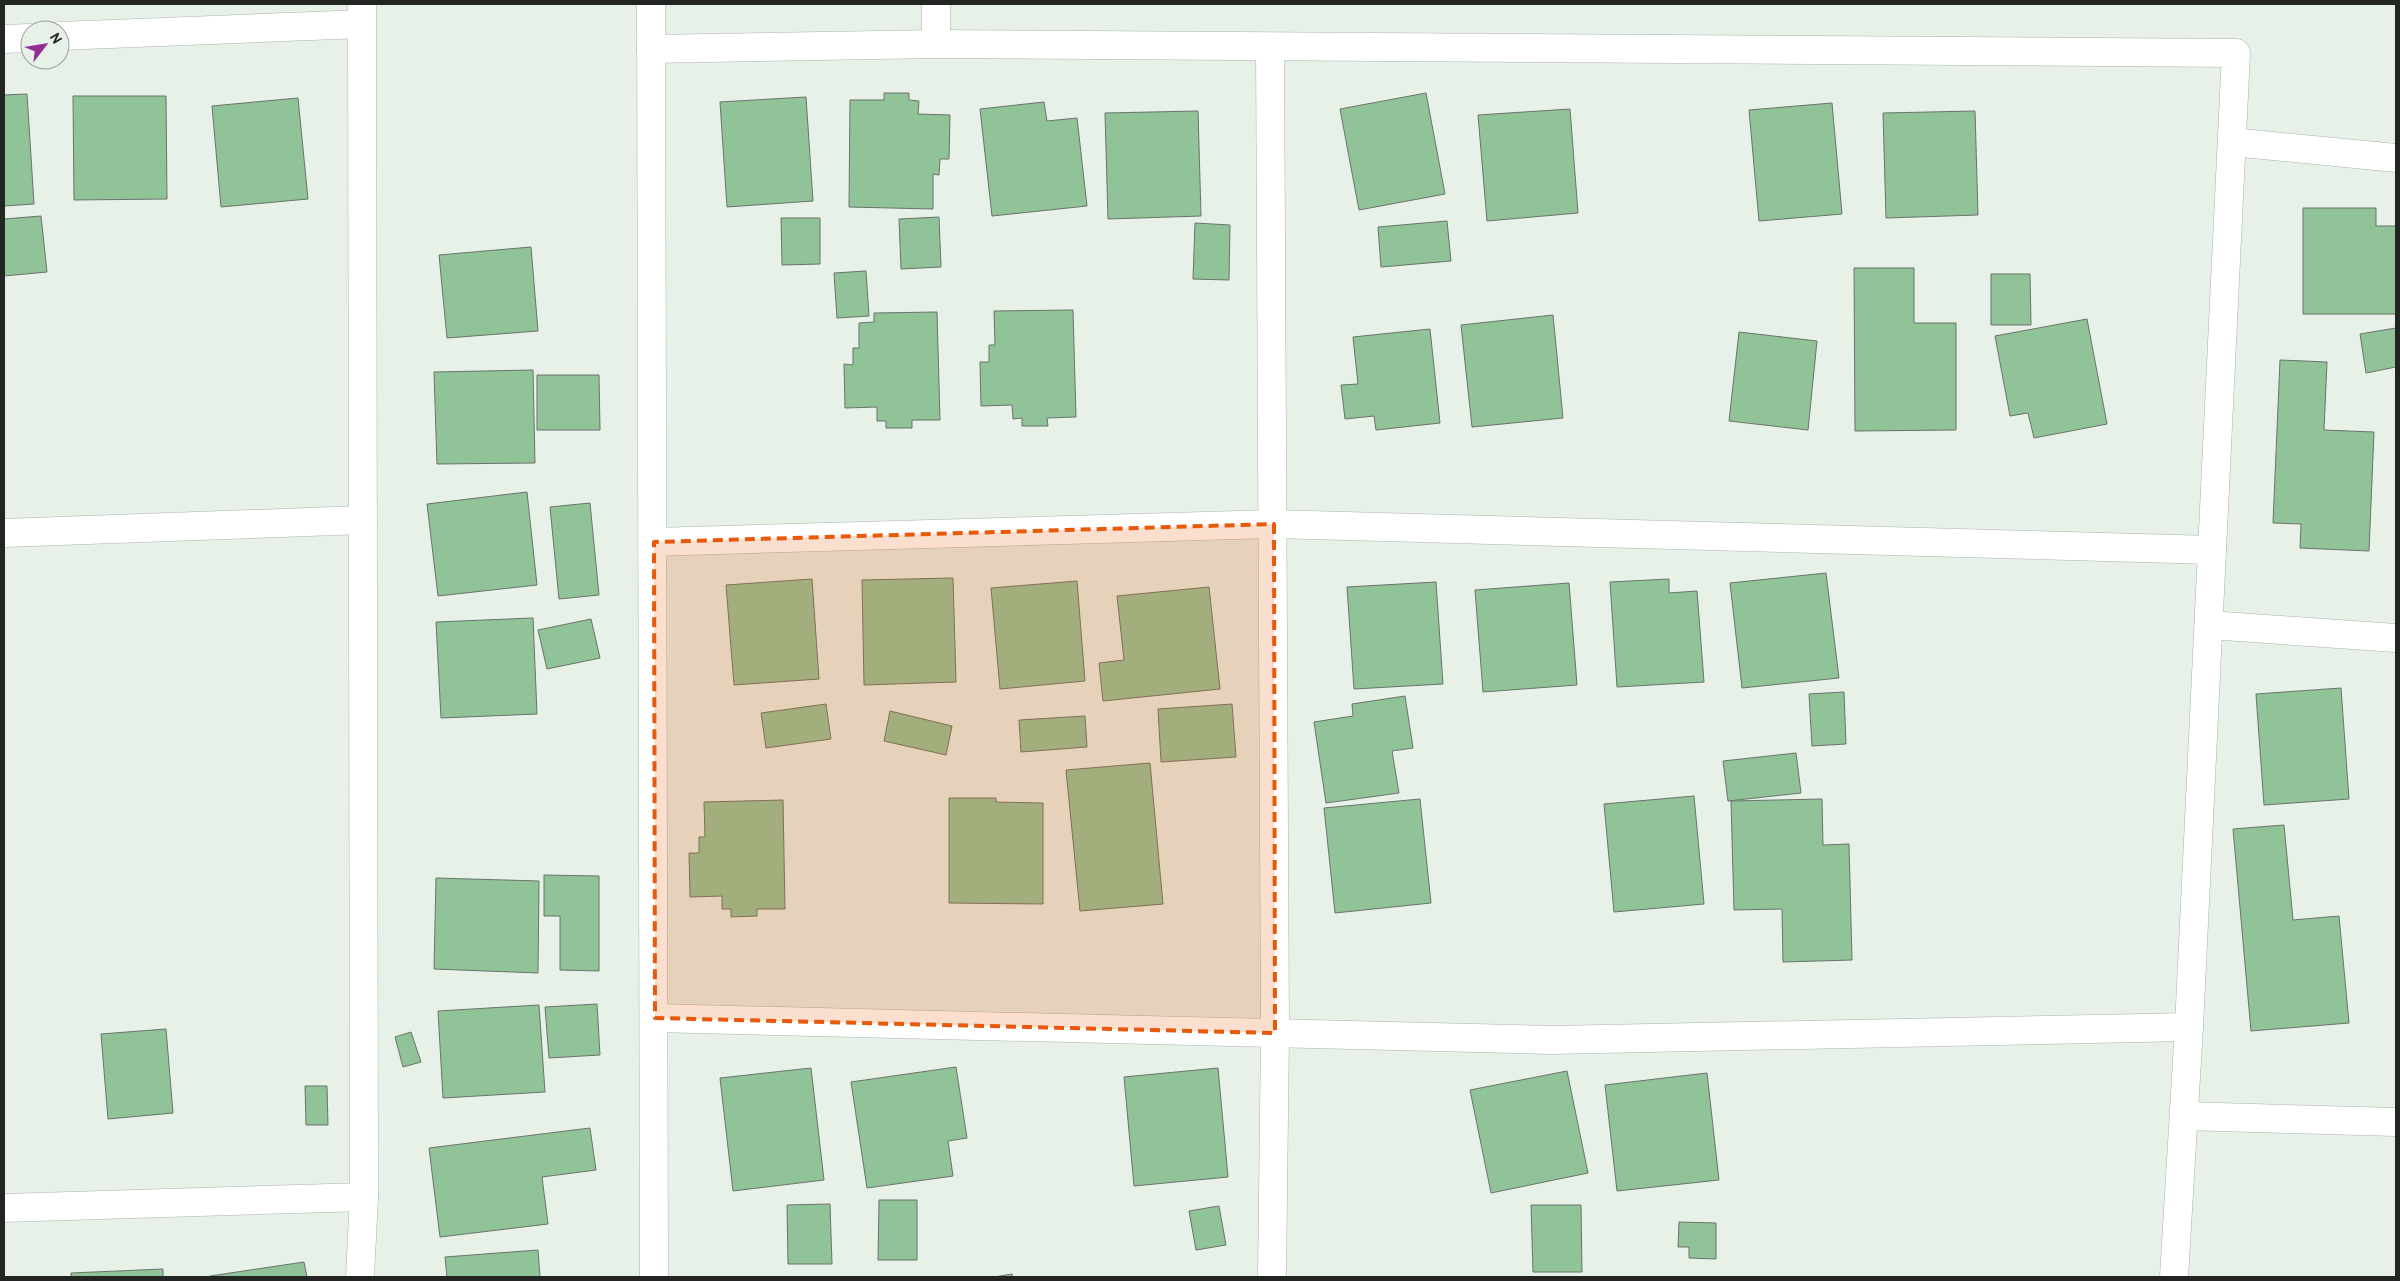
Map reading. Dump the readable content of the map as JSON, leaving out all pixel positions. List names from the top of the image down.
{
  "north": "top right"
}
